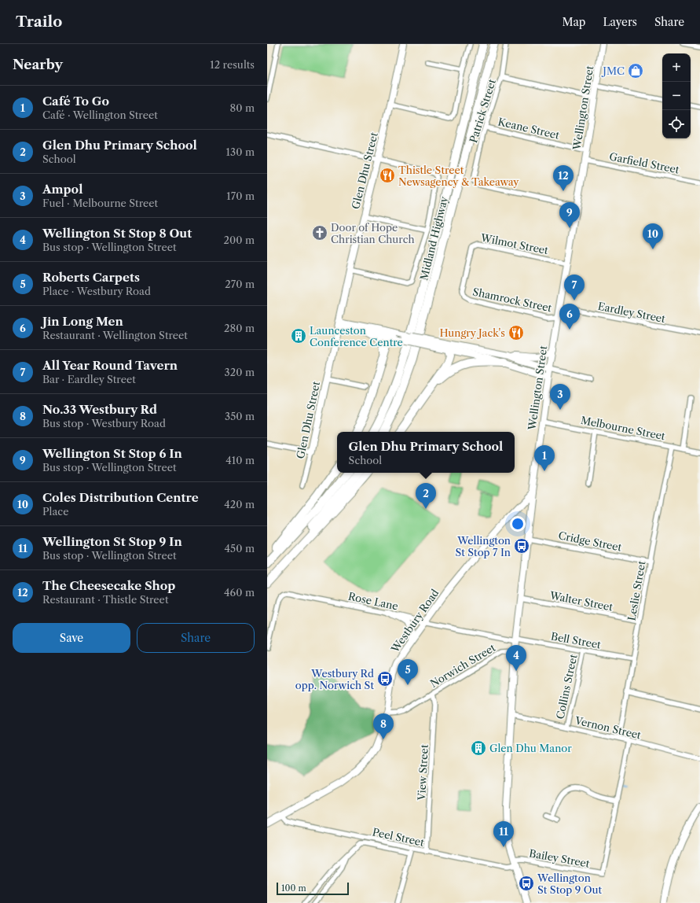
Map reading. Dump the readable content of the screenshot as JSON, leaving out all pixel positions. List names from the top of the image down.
{
  "streets": {
    "highway": ["Midland Highway"],
    "main road": ["Wellington Street", "Glen Dhu Street", "Westbury Road"],
    "street": [
      "Patrick Street",
      "Keane Street",
      "Garfield Street",
      "Wilmot Street",
      "Shamrock Street",
      "Eardley Street",
      "Melbourne Street",
      "Cridge Street",
      "Leslie Street",
      "Rose Lane",
      "Walter Street",
      "Bell Street",
      "Norwich Street",
      "Collins Street",
      "Vernon Street",
      "View Street",
      "Peel Street",
      "Bailey Street"
    ]
  },
  "crossings": [
    ["Wellington Street", "Patrick Street"],
    ["Wellington Street", "Keane Street"],
    ["Wellington Street", "Garfield Street"],
    ["Wellington Street", "Wilmot Street"],
    ["Wellington Street", "Shamrock Street"],
    ["Wellington Street", "Eardley Street"],
    ["Wellington Street", "Melbourne Street"],
    ["Wellington Street", "Cridge Street"],
    ["Wellington Street", "Rose Lane"],
    ["Wellington Street", "Walter Street"],
    ["Wellington Street", "Westbury Road"],
    ["Wellington Street", "Bell Street"],
    ["Wellington Street", "Norwich Street"],
    ["Wellington Street", "Vernon Street"],
    ["Wellington Street", "Peel Street"],
    ["Wellington Street", "Bailey Street"],
    ["Patrick Street", "Keane Street"],
    ["Wilmot Street", "Shamrock Street"],
    ["Melbourne Street", "Leslie Street"],
    ["Cridge Street", "Leslie Street"],
    ["Leslie Street", "Walter Street"],
    ["Leslie Street", "Bell Street"],
    ["Leslie Street", "Vernon Street"],
    ["Rose Lane", "Westbury Road"],
    ["Rose Lane", "Bell Street"],
    ["Westbury Road", "Norwich Street"],
    ["Westbury Road", "Peel Street"],
    ["Bell Street", "Collins Street"],
    ["Norwich Street", "View Street"],
    ["Collins Street", "Vernon Street"],
    ["View Street", "Peel Street"],
    ["Peel Street", "Bailey Street"]
  ],
  "places": {
    "shop": ["JMC"],
    "restaurant": ["Thistle Street Newsagency & Takeaway", "Hungry Jack's"],
    "church": ["Door of Hope Christian Church"],
    "building": ["Launceston Conference Centre", "Glen Dhu Manor"],
    "bus stop": ["Wellington St Stop 7 In", "Westbury Rd opp. Norwich St", "Wellington St Stop 9 Out"]
  },
  "scale_bar": "100 m",
  "page": {
    "header": "Trailo",
    "nav": ["Map", "Layers", "Share"],
    "heading": ["Nearby", "12 results"],
    "map_buttons": ["+", "−"],
    "list": [
      {
        "mark": "1",
        "name": "Café To Go",
        "note": "Café · Wellington Street",
        "value": "80 m"
      },
      {
        "mark": "2",
        "name": "Glen Dhu Primary School",
        "note": "School",
        "value": "130 m"
      },
      {
        "mark": "3",
        "name": "Ampol",
        "note": "Fuel · Melbourne Street",
        "value": "170 m"
      },
      {
        "mark": "4",
        "name": "Wellington St Stop 8 Out",
        "note": "Bus stop · Wellington Street",
        "value": "200 m"
      },
      {
        "mark": "5",
        "name": "Roberts Carpets",
        "note": "Place · Westbury Road",
        "value": "270 m"
      },
      {
        "mark": "6",
        "name": "Jin Long Men",
        "note": "Restaurant · Wellington Street",
        "value": "280 m"
      },
      {
        "mark": "7",
        "name": "All Year Round Tavern",
        "note": "Bar · Eardley Street",
        "value": "320 m"
      },
      {
        "mark": "8",
        "name": "No.33 Westbury Rd",
        "note": "Bus stop · Westbury Road",
        "value": "350 m"
      },
      {
        "mark": "9",
        "name": "Wellington St Stop 6 In",
        "note": "Bus stop · Wellington Street",
        "value": "410 m"
      },
      {
        "mark": "10",
        "name": "Coles Distribution Centre",
        "note": "Place",
        "value": "420 m"
      },
      {
        "mark": "11",
        "name": "Wellington St Stop 9 In",
        "note": "Bus stop · Wellington Street",
        "value": "450 m"
      },
      {
        "mark": "12",
        "name": "The Cheesecake Shop",
        "note": "Restaurant · Thistle Street",
        "value": "460 m"
      }
    ],
    "pins": [
      "12",
      "9",
      "10",
      "7",
      "6",
      "3",
      "1",
      "2",
      "4",
      "5",
      "8",
      "11"
    ],
    "popup": ["Glen Dhu Primary School", "School"],
    "buttons": ["Save", "Share"],
    "scale": "100 m"
  }
}
